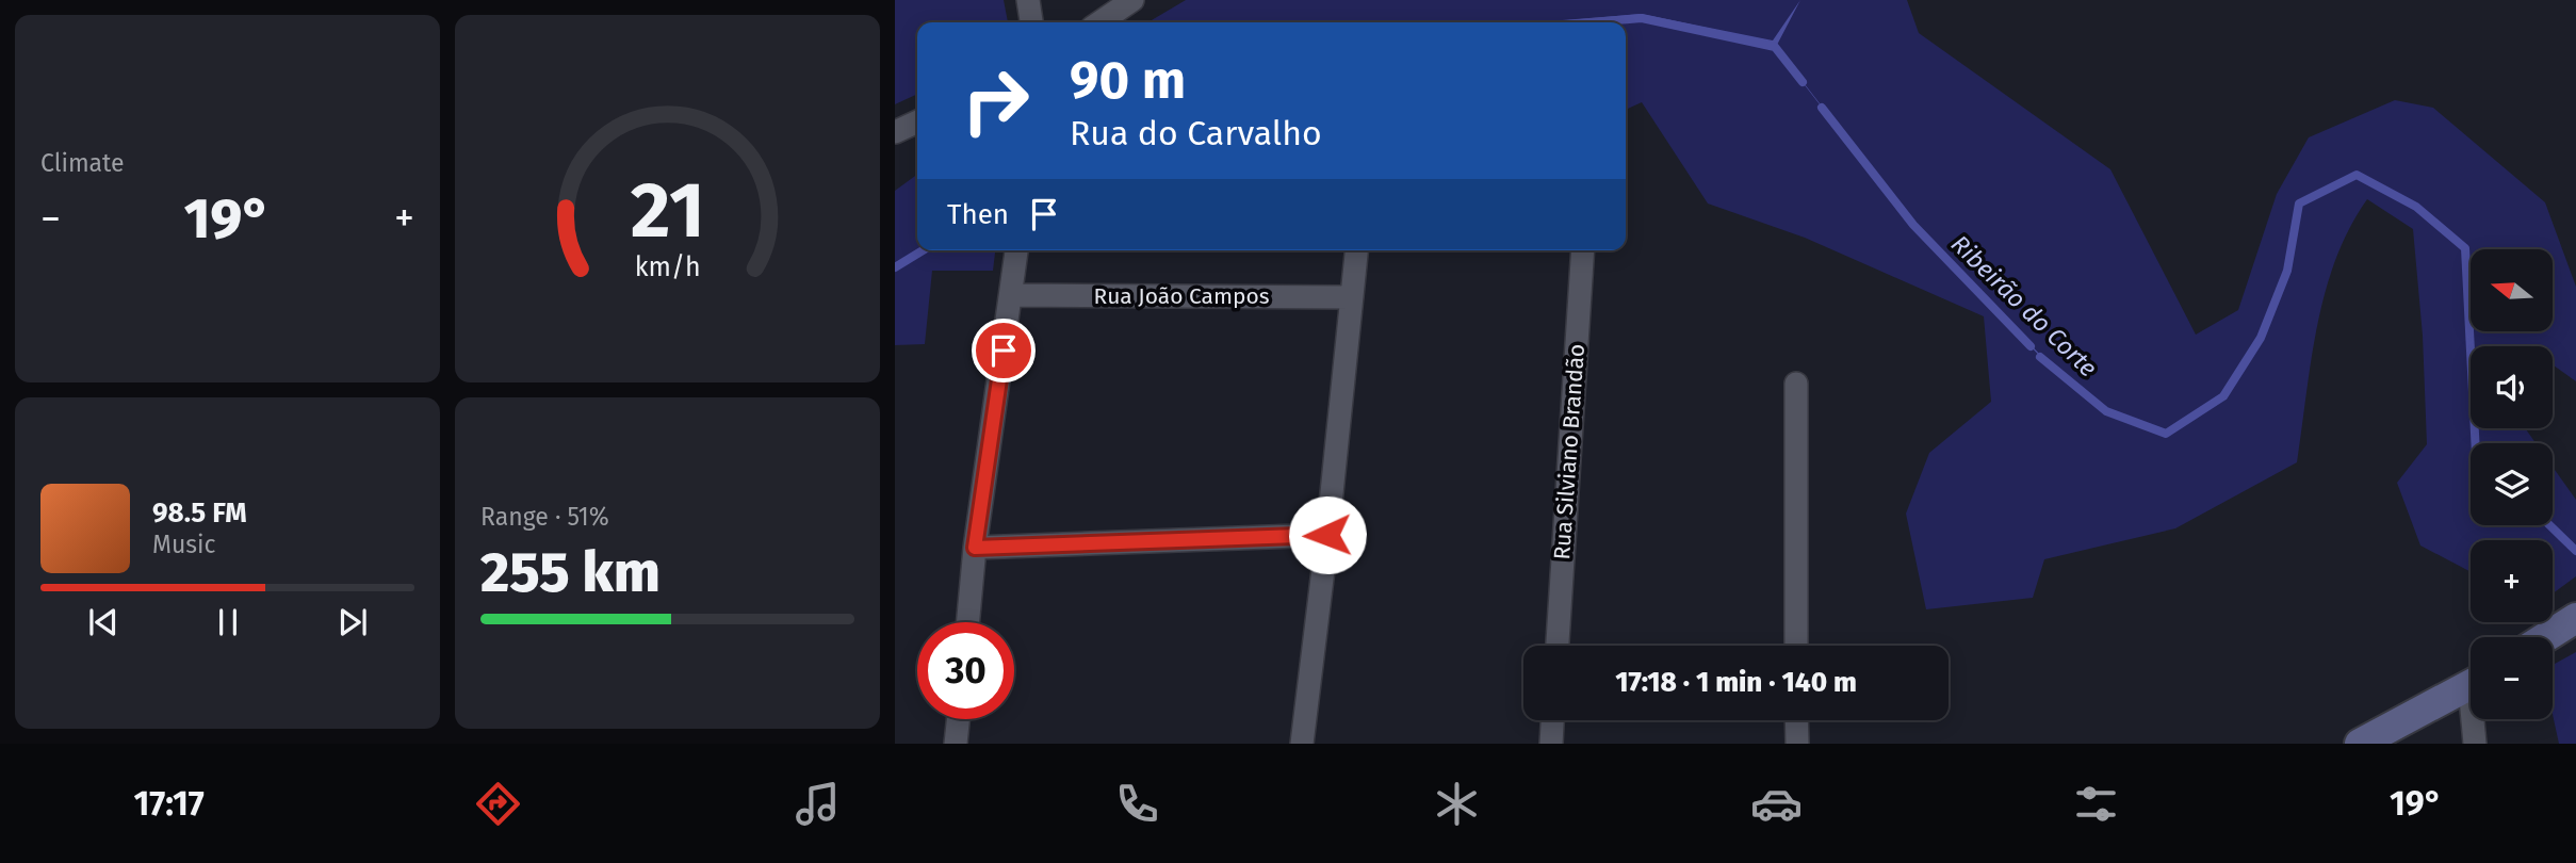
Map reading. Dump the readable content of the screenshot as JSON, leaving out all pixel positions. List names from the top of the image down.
{
  "streets": {
    "street": ["Rua João Campos", "Rua Silviano Brandão"]
  },
  "water": ["Ribeirão do Corte"],
  "north": "left",
  "page": {
    "tile": [
      "Climate",
      ["Range · 51%", "255 km"]
    ],
    "turn": ["90 m", "Rua do Carvalho"],
    "then": "Then",
    "heat": ["−", "19°", "+"],
    "map_buttons": ["+", "−"],
    "song": ["98.5 FM", "Music"],
    "limit": "30",
    "trip": "17:18 · 1 min · 140 m",
    "tabs": ["17:17", "19°"],
    "gauge": ["21", "km/h"]
  }
}
